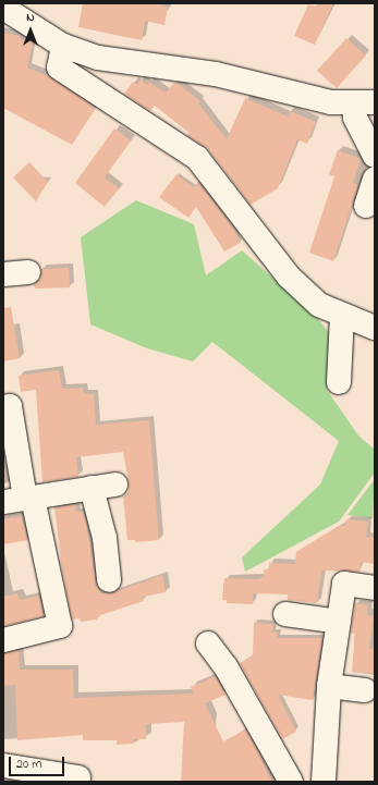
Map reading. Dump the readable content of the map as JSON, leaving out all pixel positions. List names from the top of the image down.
{
  "scale_bar": "20 m",
  "north": "top"
}
